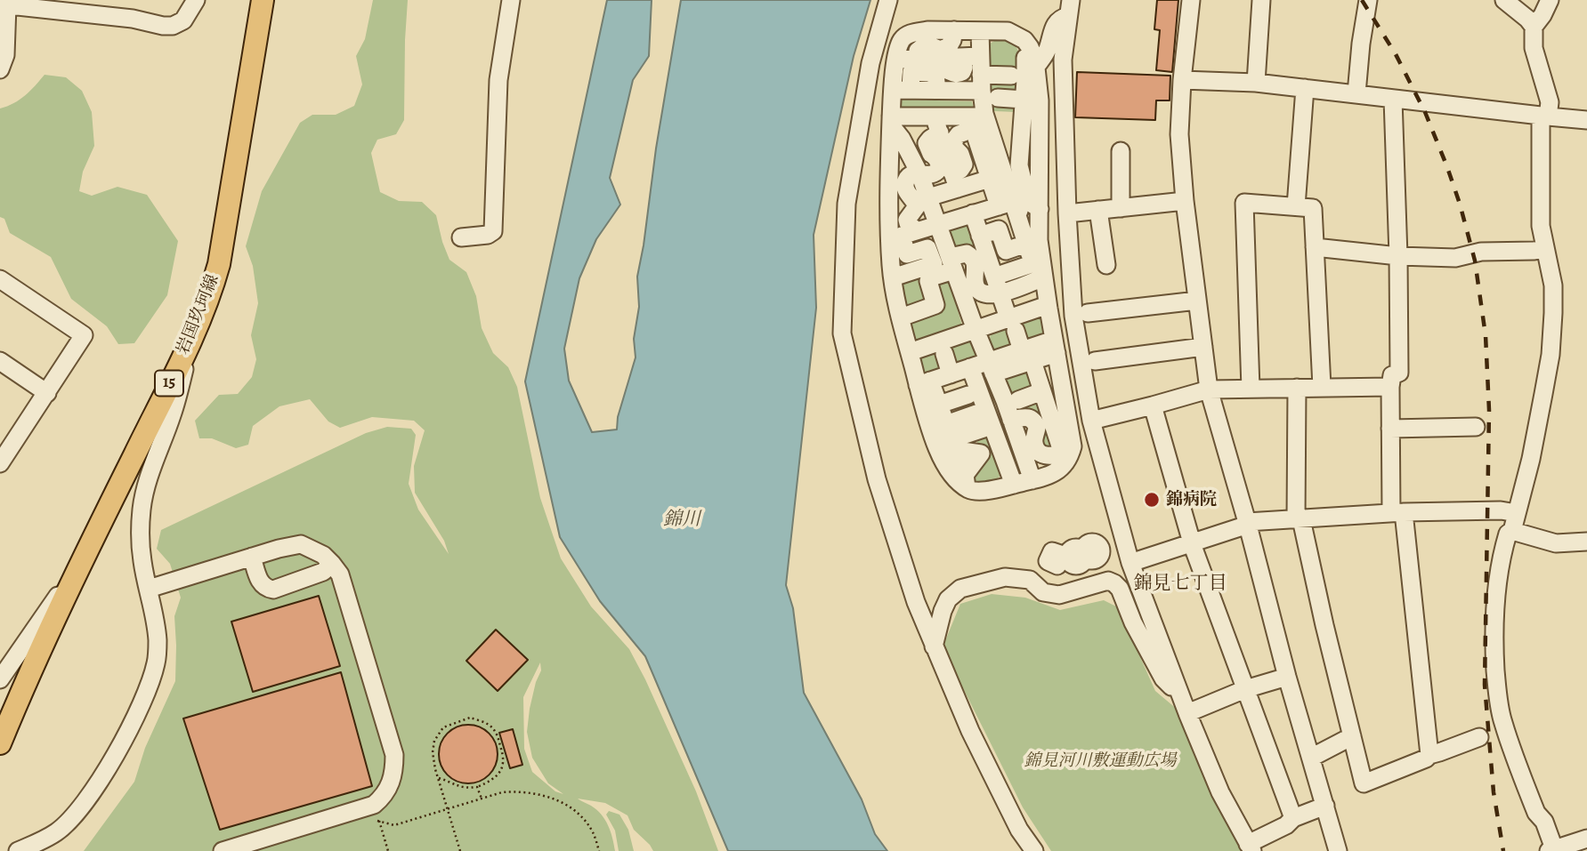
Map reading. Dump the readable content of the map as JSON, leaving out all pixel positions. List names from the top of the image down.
{
  "streets": {
    "main road": ["岩国玖珂線", "15"]
  },
  "districts": ["錦見七丁目"],
  "water": ["錦川"],
  "parks": ["錦見河川敷運動広場"],
  "places": ["錦病院"]
}
